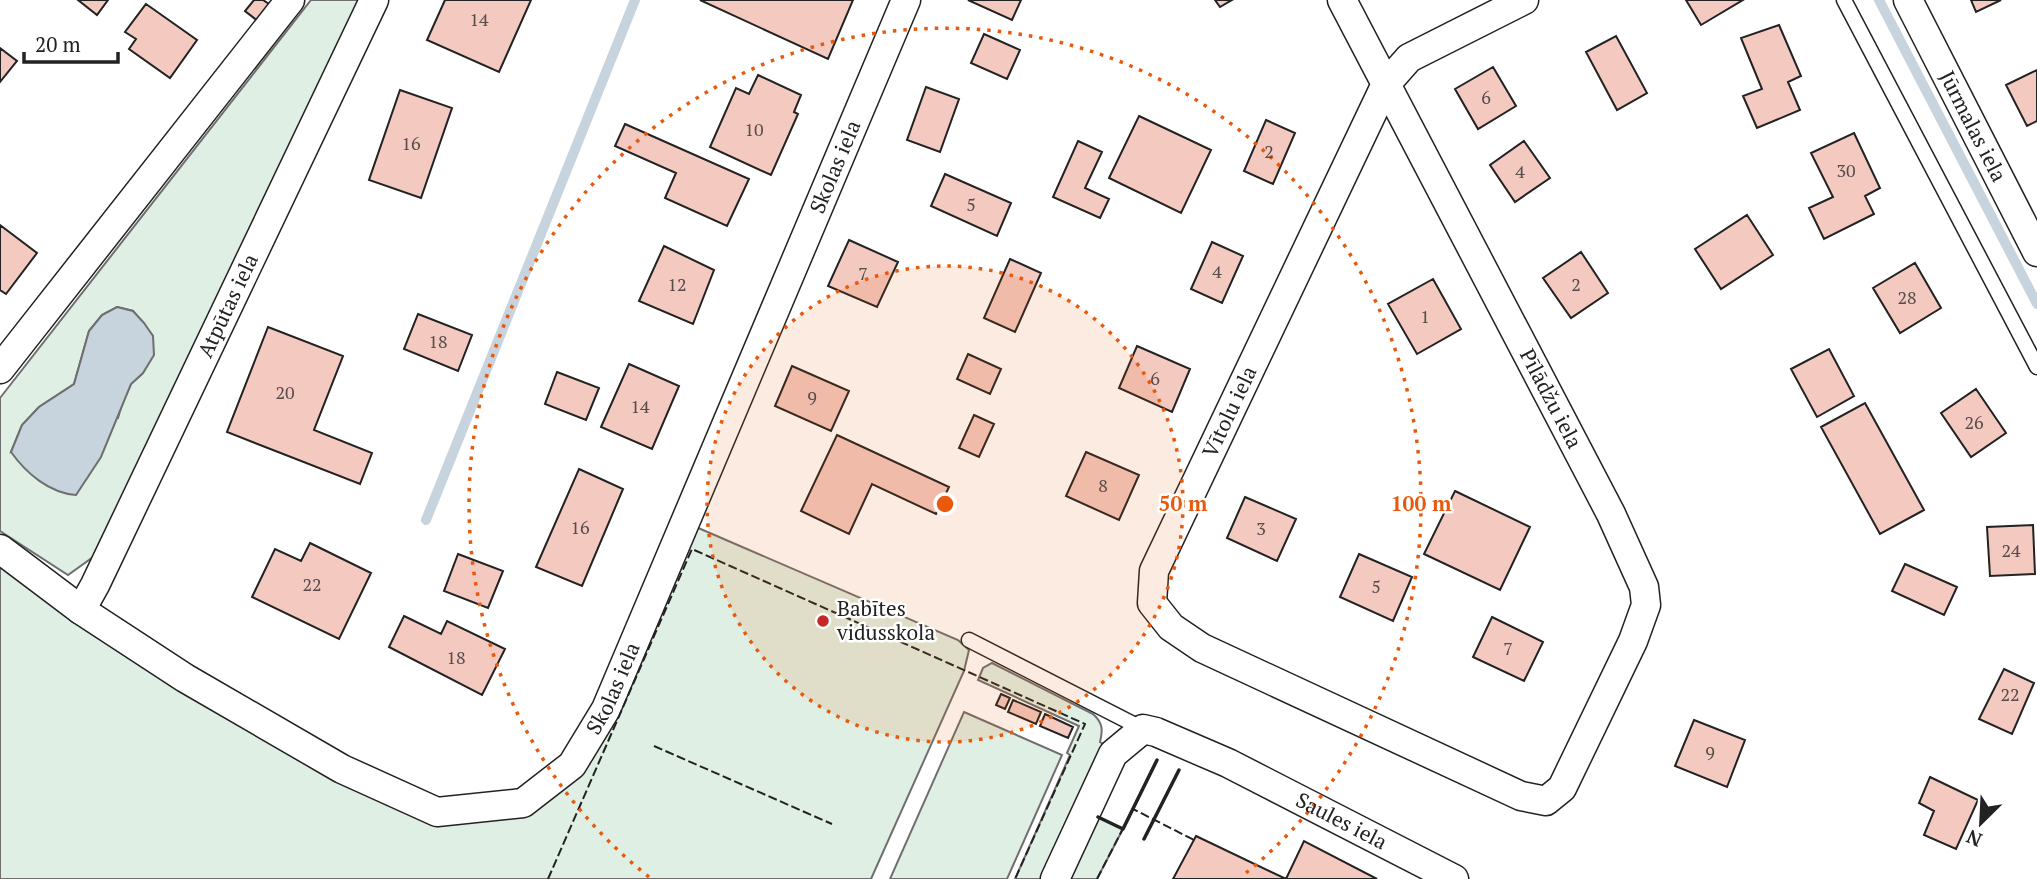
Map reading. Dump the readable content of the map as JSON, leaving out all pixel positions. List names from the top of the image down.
{
  "streets": {
    "street": [
      "Jūrmalas iela",
      "Skolas iela",
      "Atpūtas iela",
      "Pīlādžu iela",
      "Vītolu iela",
      "Saules iela"
    ]
  },
  "crossings": [
    ["Skolas iela", "Atpūtas iela"],
    ["Pīlādžu iela", "Vītolu iela"]
  ],
  "places": ["Babītes vidusskola"],
  "house_numbers": [
    "14",
    "6",
    "10",
    "16",
    "2",
    "30",
    "4",
    "5",
    "4",
    "7",
    "12",
    "2",
    "28",
    "1",
    "18",
    "6",
    "20",
    "9",
    "14",
    "26",
    "8",
    "16",
    "3",
    "24",
    "22",
    "5",
    "7",
    "18",
    "22",
    "9"
  ],
  "scale_bar": "20 m",
  "north": "bottom left",
  "rings": ["50 m", "100 m"]
}
